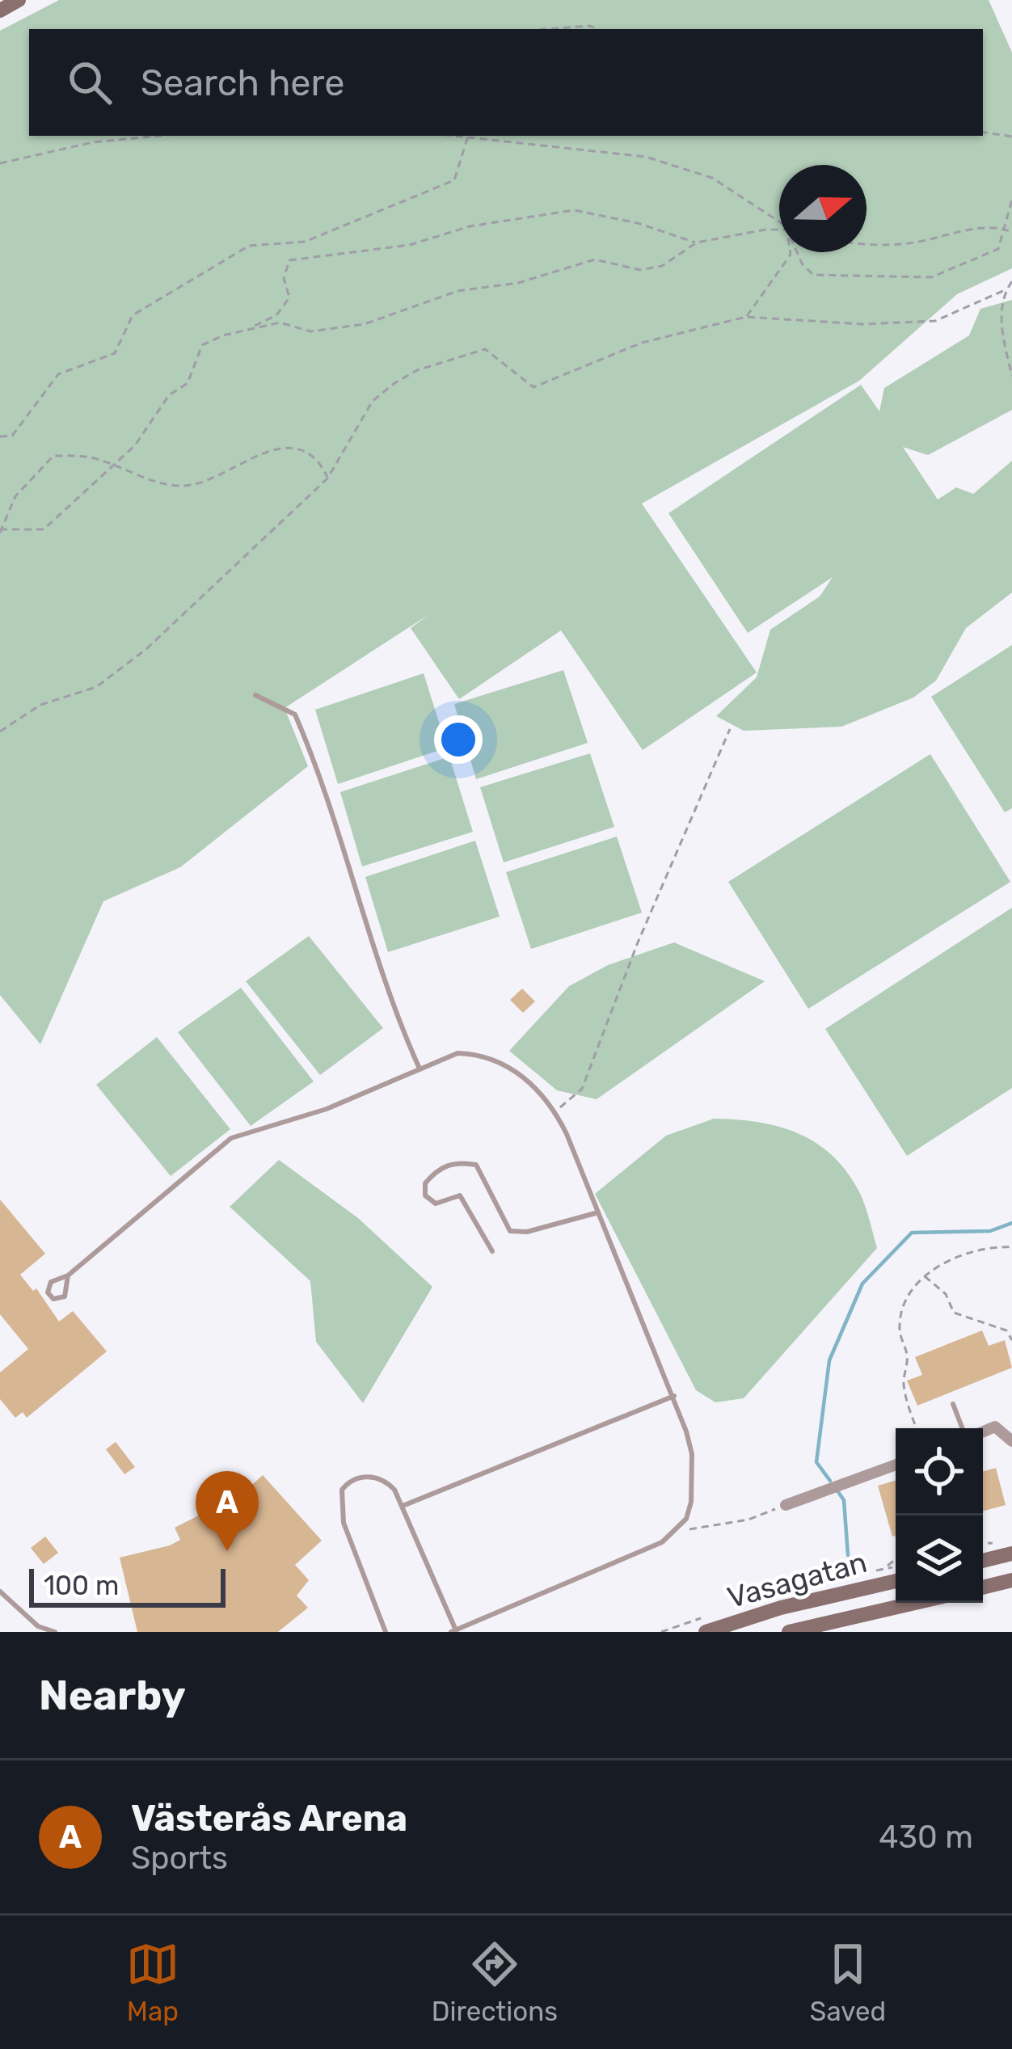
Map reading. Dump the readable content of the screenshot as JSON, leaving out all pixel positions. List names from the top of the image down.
{
  "streets": {
    "street": ["Vasagatan"]
  },
  "scale_bar": "100 m",
  "north": "right",
  "page": {
    "search": "Search here",
    "pins": "A",
    "scale": "100 m",
    "heading": "Nearby",
    "list": [
      {
        "mark": "A",
        "name": "Västerås Arena",
        "note": "Sports",
        "value": "430 m"
      }
    ],
    "nav": ["Map", "Directions", "Saved"]
  }
}
